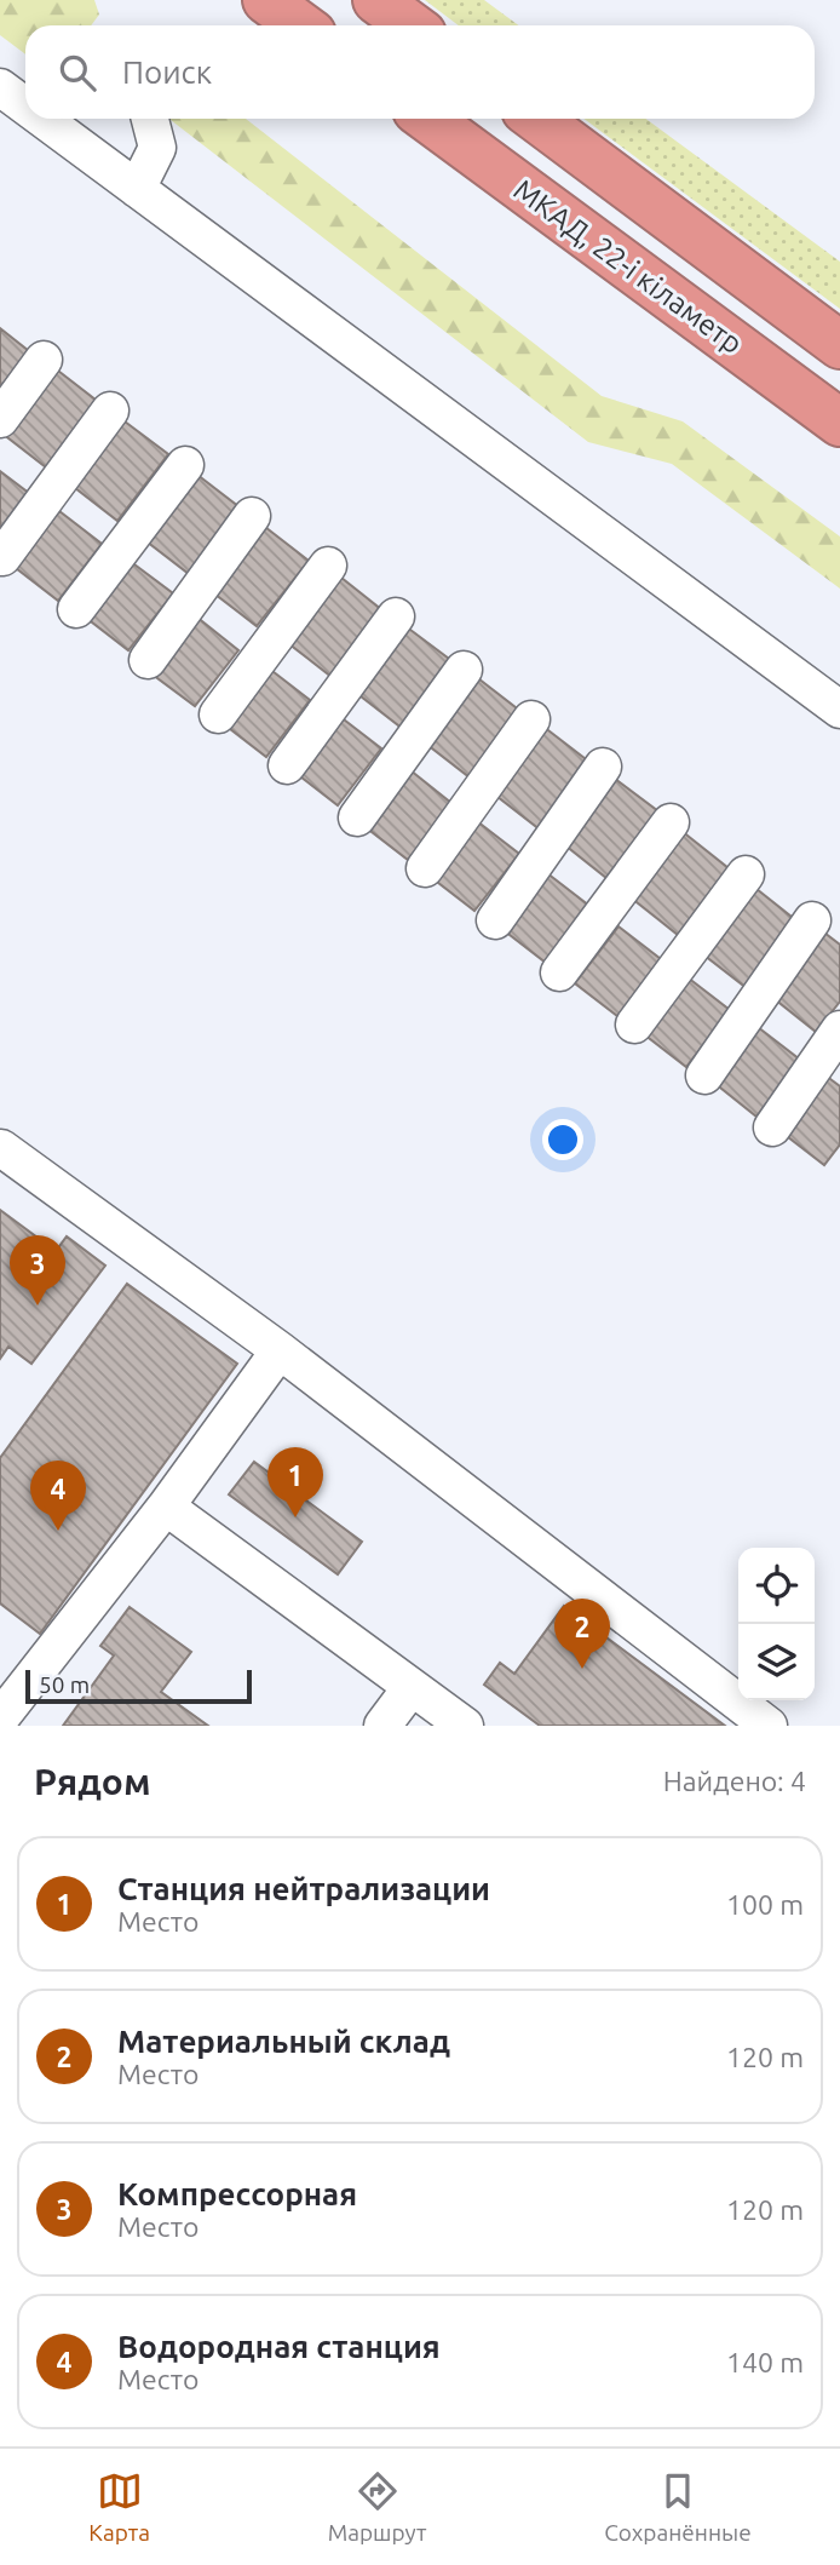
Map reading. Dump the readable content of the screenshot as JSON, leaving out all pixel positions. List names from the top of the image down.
{
  "streets": {
    "highway": ["МКАД, 22-і кіламетр"]
  },
  "scale_bar": "50 m",
  "page": {
    "search": "Поиск",
    "pins": [
      "3",
      "1",
      "4",
      "2"
    ],
    "scale": "50 m",
    "heading": ["Рядом", "Найдено: 4"],
    "list": [
      {
        "mark": "1",
        "name": "Станция нейтрализации",
        "note": "Место",
        "value": "100 m"
      },
      {
        "mark": "2",
        "name": "Материальный склад",
        "note": "Место",
        "value": "120 m"
      },
      {
        "mark": "3",
        "name": "Компрессорная",
        "note": "Место",
        "value": "120 m"
      },
      {
        "mark": "4",
        "name": "Водородная станция",
        "note": "Место",
        "value": "140 m"
      }
    ],
    "nav": ["Карта", "Маршрут", "Сохранённые"]
  }
}
